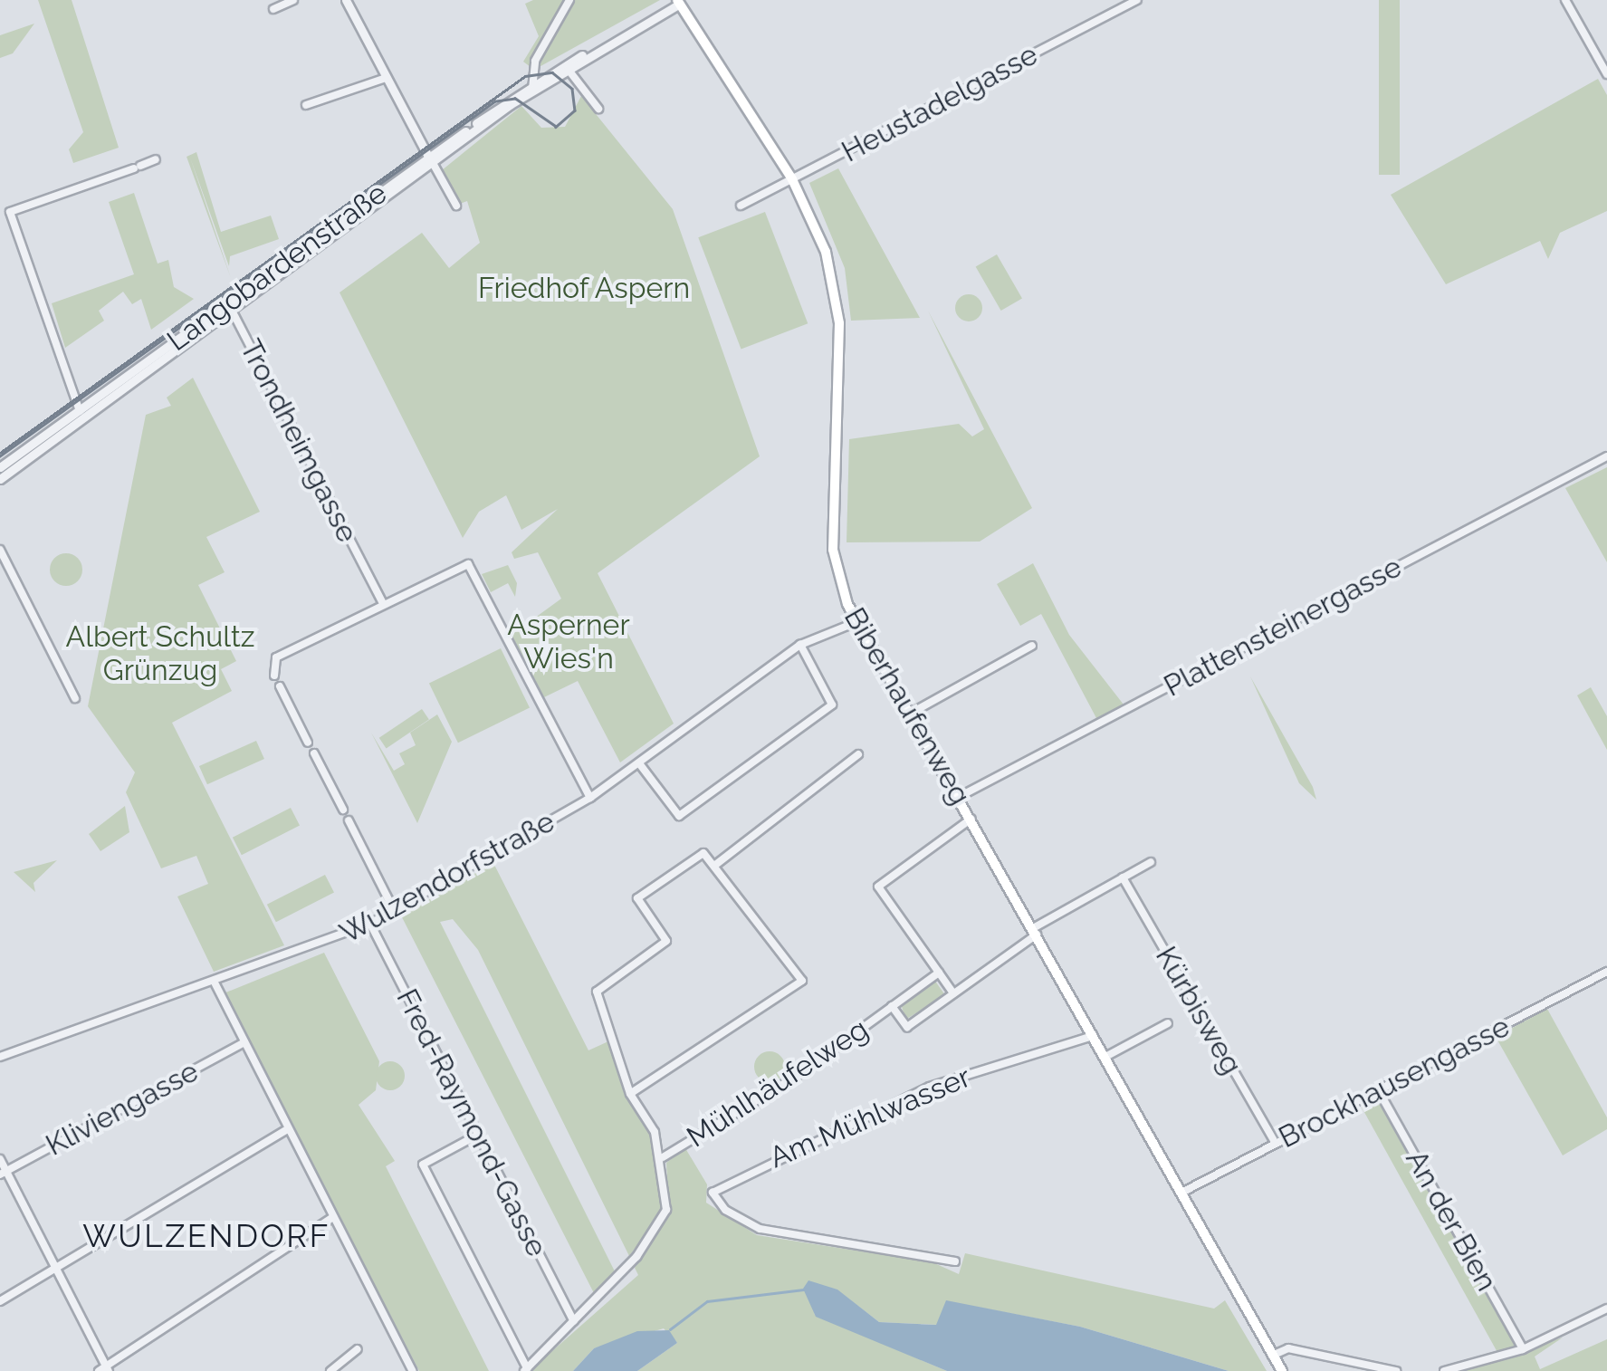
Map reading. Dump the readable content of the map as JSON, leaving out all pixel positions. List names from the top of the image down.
{
  "streets": {
    "main road": ["Biberhaufenweg"],
    "street": [
      "Heustadelgasse",
      "Langobardenstraße",
      "Trondheimgasse",
      "Plattensteinergasse",
      "Wulzendorfstraße",
      "Kürbisweg",
      "Brockhausengasse",
      "Mühlhäufelweg",
      "Kliviengasse",
      "Am Mühlwasser",
      "Fred-Raymond-Gasse",
      "An der Bien"
    ]
  },
  "crossings": [
    ["Heustadelgasse", "Biberhaufenweg"],
    ["Langobardenstraße", "Trondheimgasse"],
    ["Plattensteinergasse", "Biberhaufenweg"],
    ["Biberhaufenweg", "Wulzendorfstraße"],
    ["Biberhaufenweg", "Brockhausengasse"],
    ["Biberhaufenweg", "Mühlhäufelweg"],
    ["Biberhaufenweg", "Am Mühlwasser"],
    ["Wulzendorfstraße", "Fred-Raymond-Gasse"],
    ["Kürbisweg", "Brockhausengasse"],
    ["Kürbisweg", "Mühlhäufelweg"],
    ["Brockhausengasse", "An der Bien"]
  ],
  "districts": ["WULZENDORF"],
  "parks": ["Friedhof Aspern", "Asperner Wies'n", "Albert Schultz Grünzug"]
}
